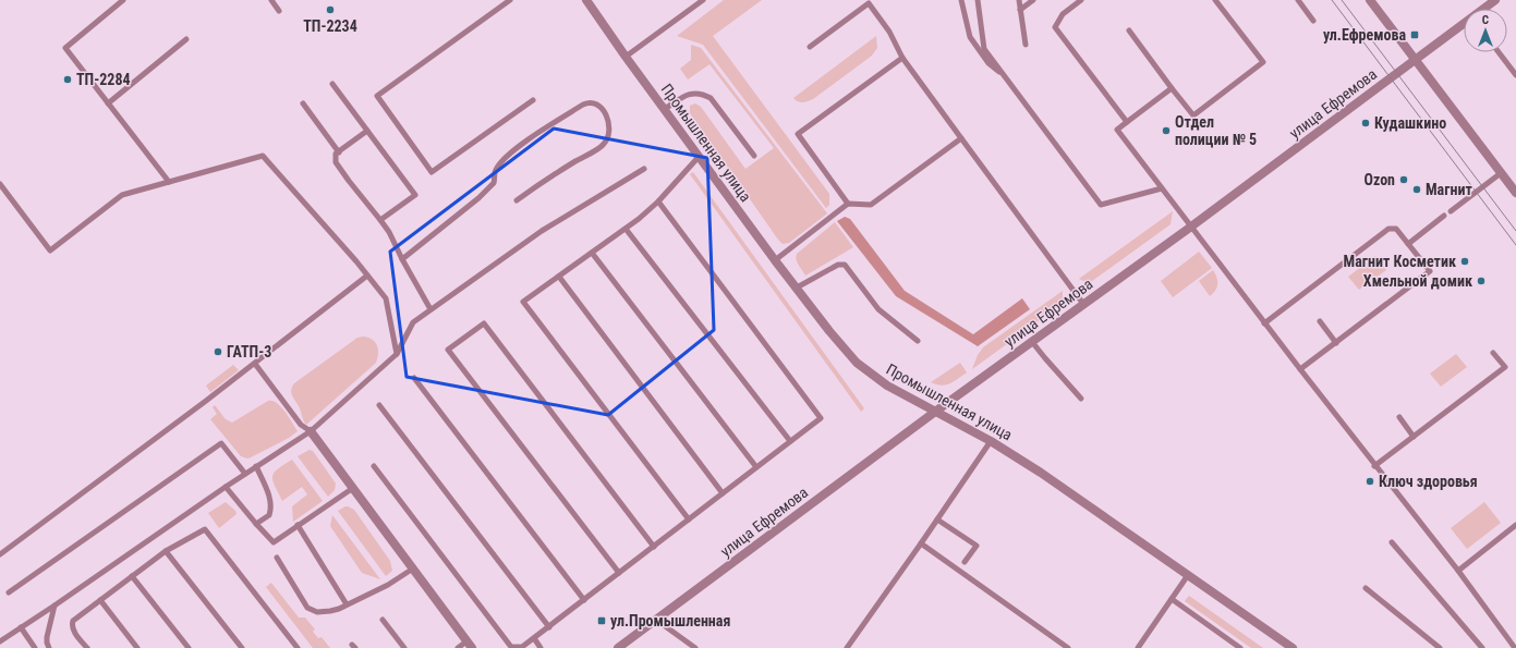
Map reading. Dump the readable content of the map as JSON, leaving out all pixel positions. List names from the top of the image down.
{
  "streets": {
    "street": ["улица Ефремова", "Промышленная улица"]
  },
  "crossings": [
    ["улица Ефремова", "Промышленная улица"]
  ],
  "places": {
    "other": [
      "ТП-2234",
      "ТП-2284",
      "Кудашкино",
      "Отдел полиции № 5",
      "Ozon",
      "Магнит",
      "Магнит Косметик",
      "Хмельной домик",
      "ГАТП-3",
      "Ключ здоровья"
    ],
    "transit": ["ул.Ефремова", "ул.Промышленная"]
  },
  "north": "top"
}
